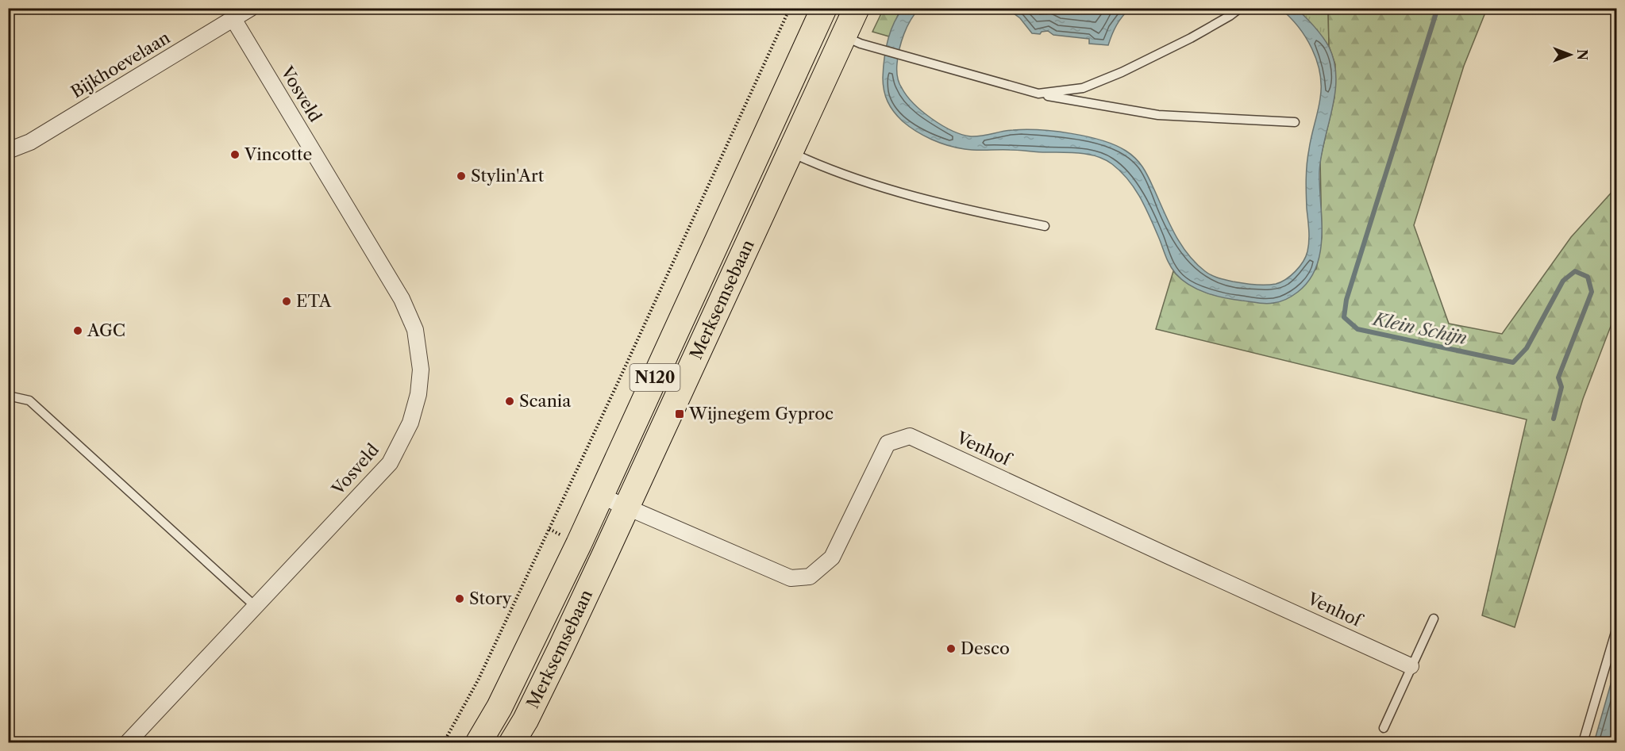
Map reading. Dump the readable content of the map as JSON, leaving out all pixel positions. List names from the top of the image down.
{
  "streets": {
    "main road": ["Merksemsebaan", "N120"],
    "street": ["Bijkhoevelaan", "Vosveld", "Venhof"]
  },
  "crossings": [
    ["Bijkhoevelaan", "Vosveld"],
    ["Merksemsebaan", "Venhof"]
  ],
  "water": ["Klein Schijn"],
  "places": {
    "other": [
      "Vincotte",
      "Stylin'Art",
      "ETA",
      "AGC",
      "Scania",
      "Story",
      "Desco"
    ],
    "transit": ["Wijnegem Gyproc"]
  },
  "north": "right"
}
